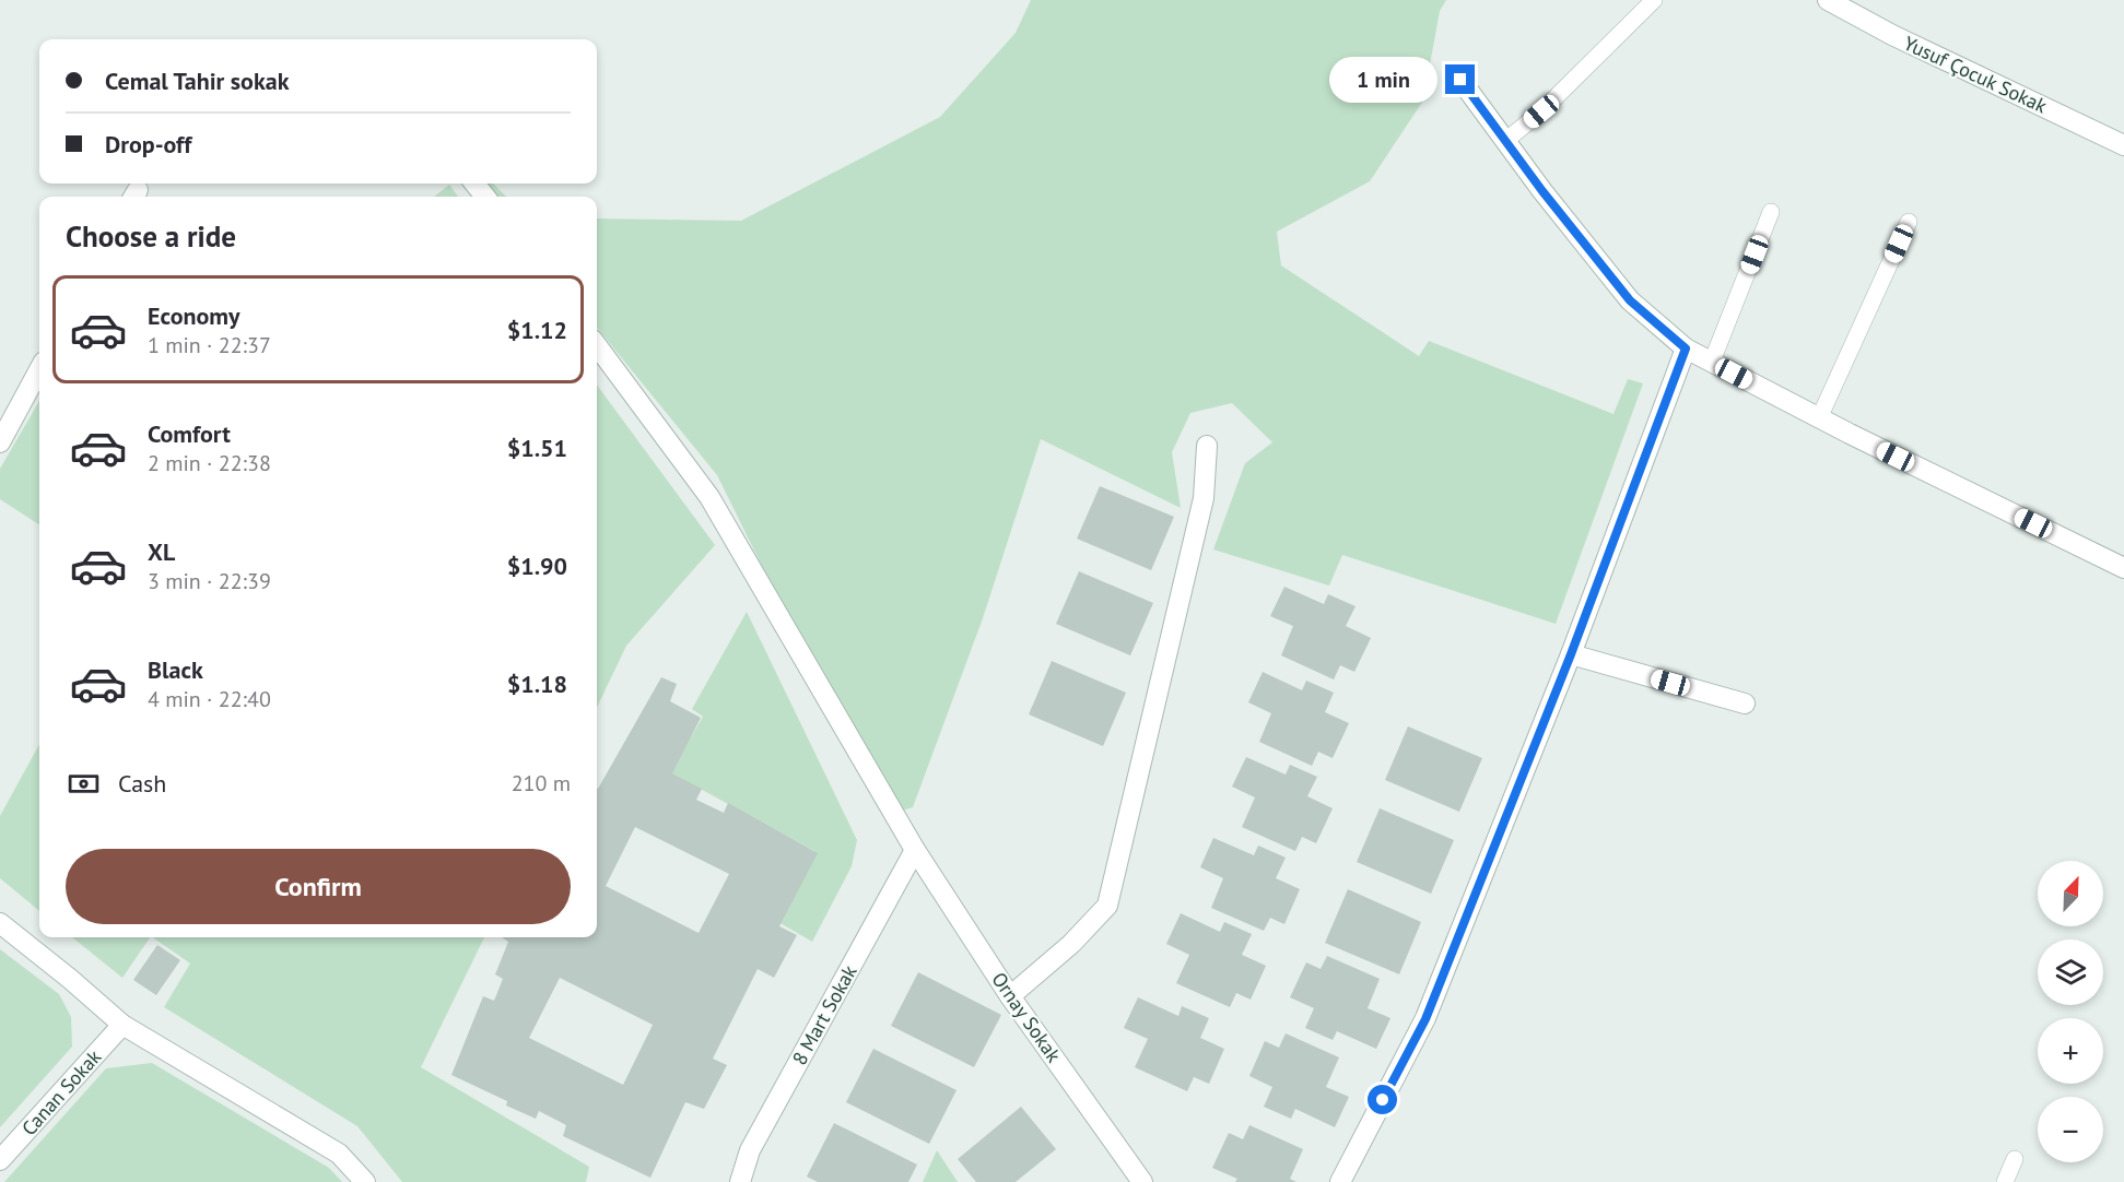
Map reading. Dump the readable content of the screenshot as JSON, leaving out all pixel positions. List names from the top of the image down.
{
  "streets": {
    "street": [
      "Yusuf Çocuk Sokak",
      "8 Mart Sokak",
      "Ornay Sokak",
      "Canan Sokak"
    ]
  },
  "crossings": [
    ["8 Mart Sokak", "Ornay Sokak"]
  ],
  "north": "top right",
  "page": {
    "banner": ["Cemal Tahir sokak", "Drop-off"],
    "bubble": "1 min",
    "heading": "Choose a ride",
    "list": [
      {
        "name": "Economy",
        "note": "1 min · 22:37",
        "value": "$1.12"
      },
      {
        "name": "Comfort",
        "note": "2 min · 22:38",
        "value": "$1.51"
      },
      {
        "name": "XL",
        "note": "3 min · 22:39",
        "value": "$1.90"
      },
      {
        "name": "Black",
        "note": "4 min · 22:40",
        "value": "$1.18"
      }
    ],
    "pay": ["Cash", "210 m"],
    "buttons": "Confirm",
    "map_buttons": ["+", "−"]
  }
}
